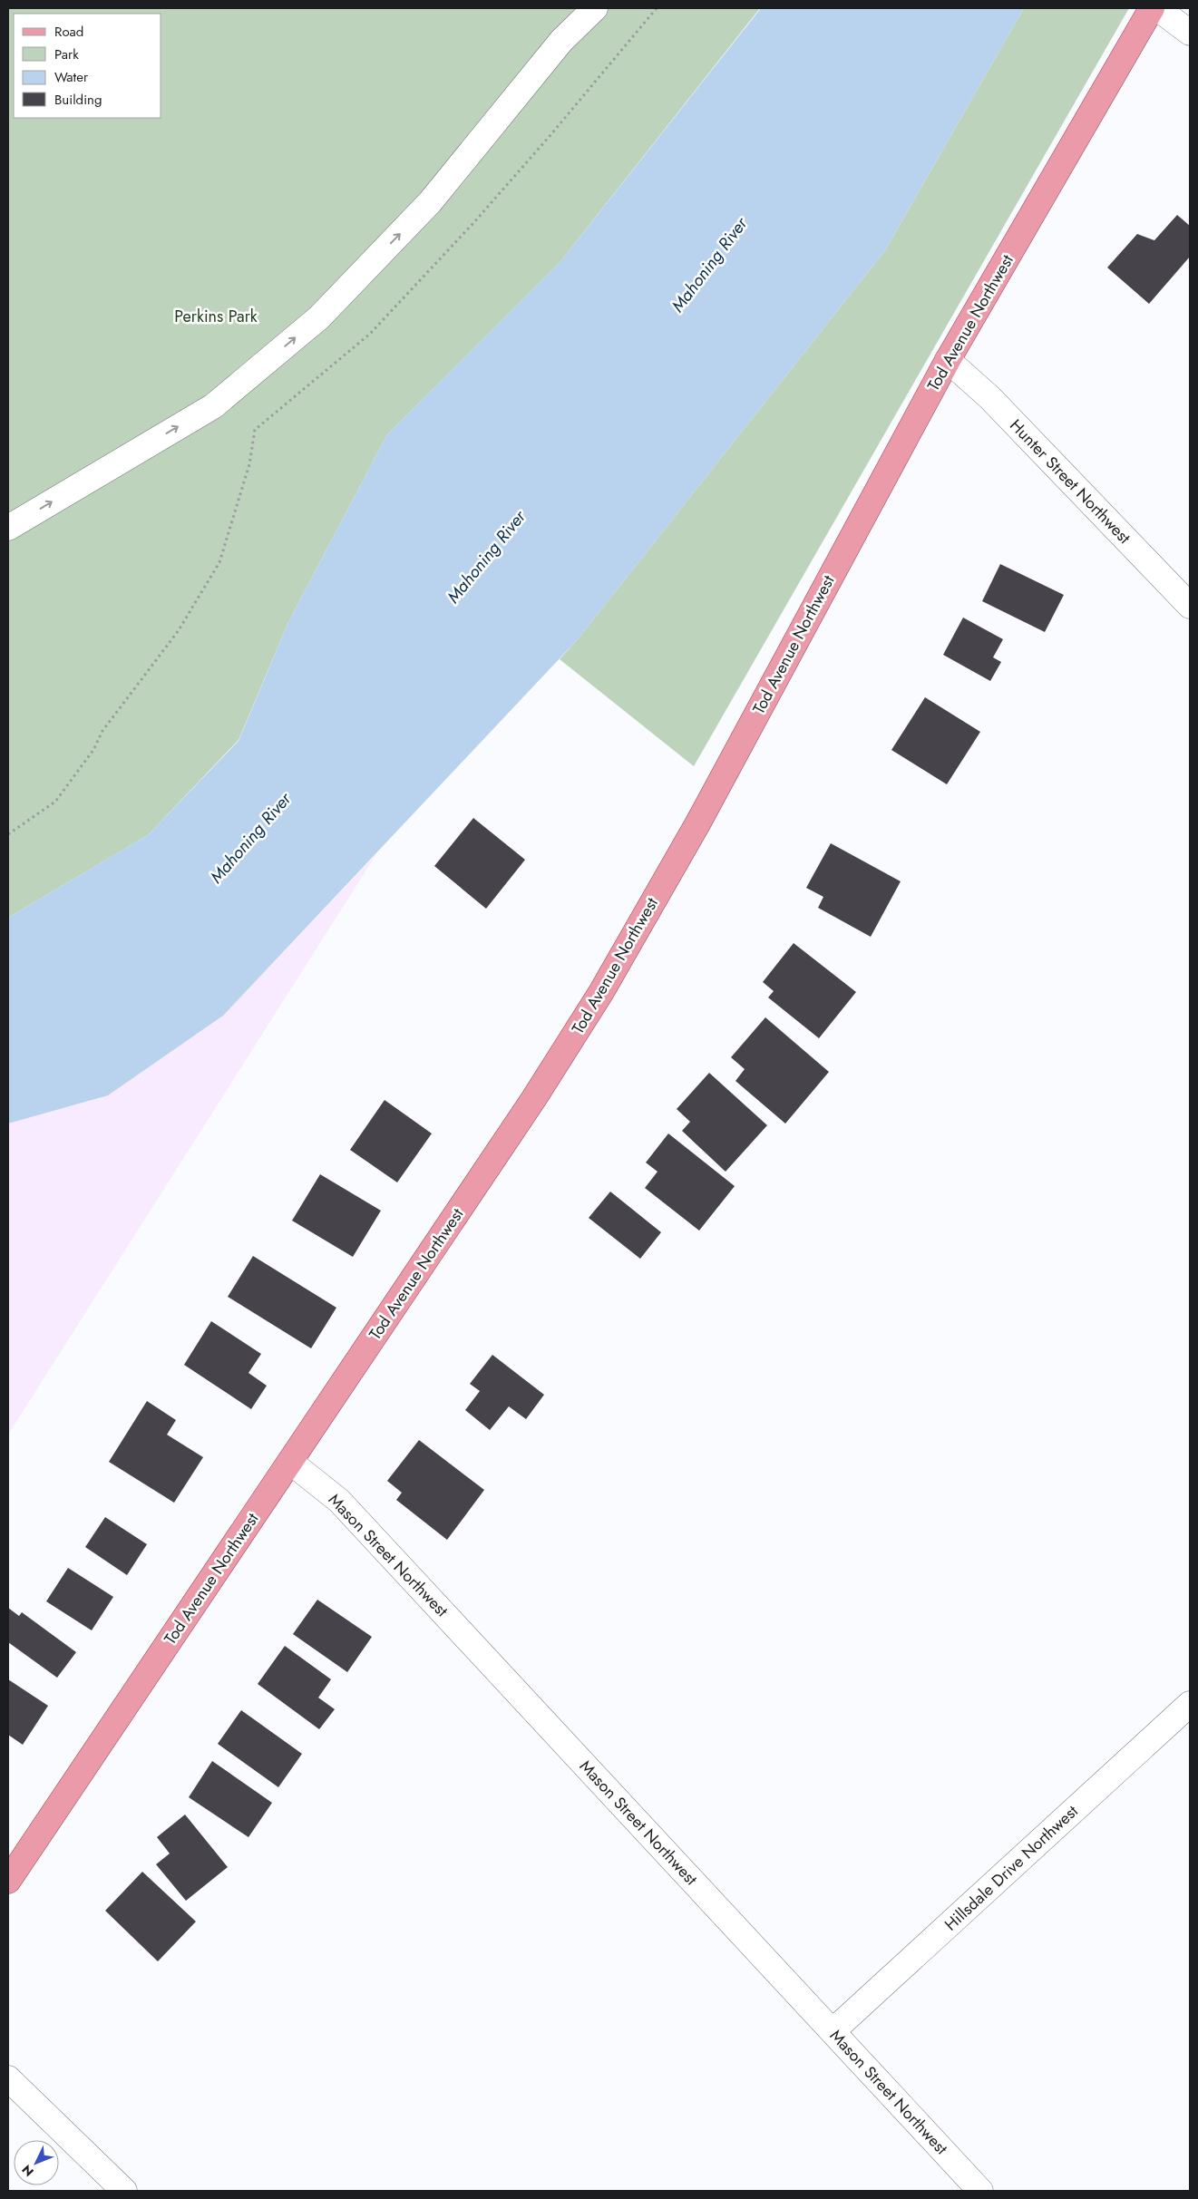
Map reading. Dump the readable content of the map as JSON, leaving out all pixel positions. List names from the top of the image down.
{
  "streets": {
    "main road": ["Tod Avenue Northwest"],
    "street": ["Hunter Street Northwest", "Mason Street Northwest", "Hillsdale Drive Northwest"]
  },
  "crossings": [
    ["Tod Avenue Northwest", "Hunter Street Northwest"],
    ["Tod Avenue Northwest", "Mason Street Northwest"],
    ["Mason Street Northwest", "Hillsdale Drive Northwest"]
  ],
  "water": ["Mahoning River"],
  "parks": ["Perkins Park"],
  "legend": [
    "Road",
    "Park",
    "Water",
    "Building"
  ],
  "north": "bottom left"
}
